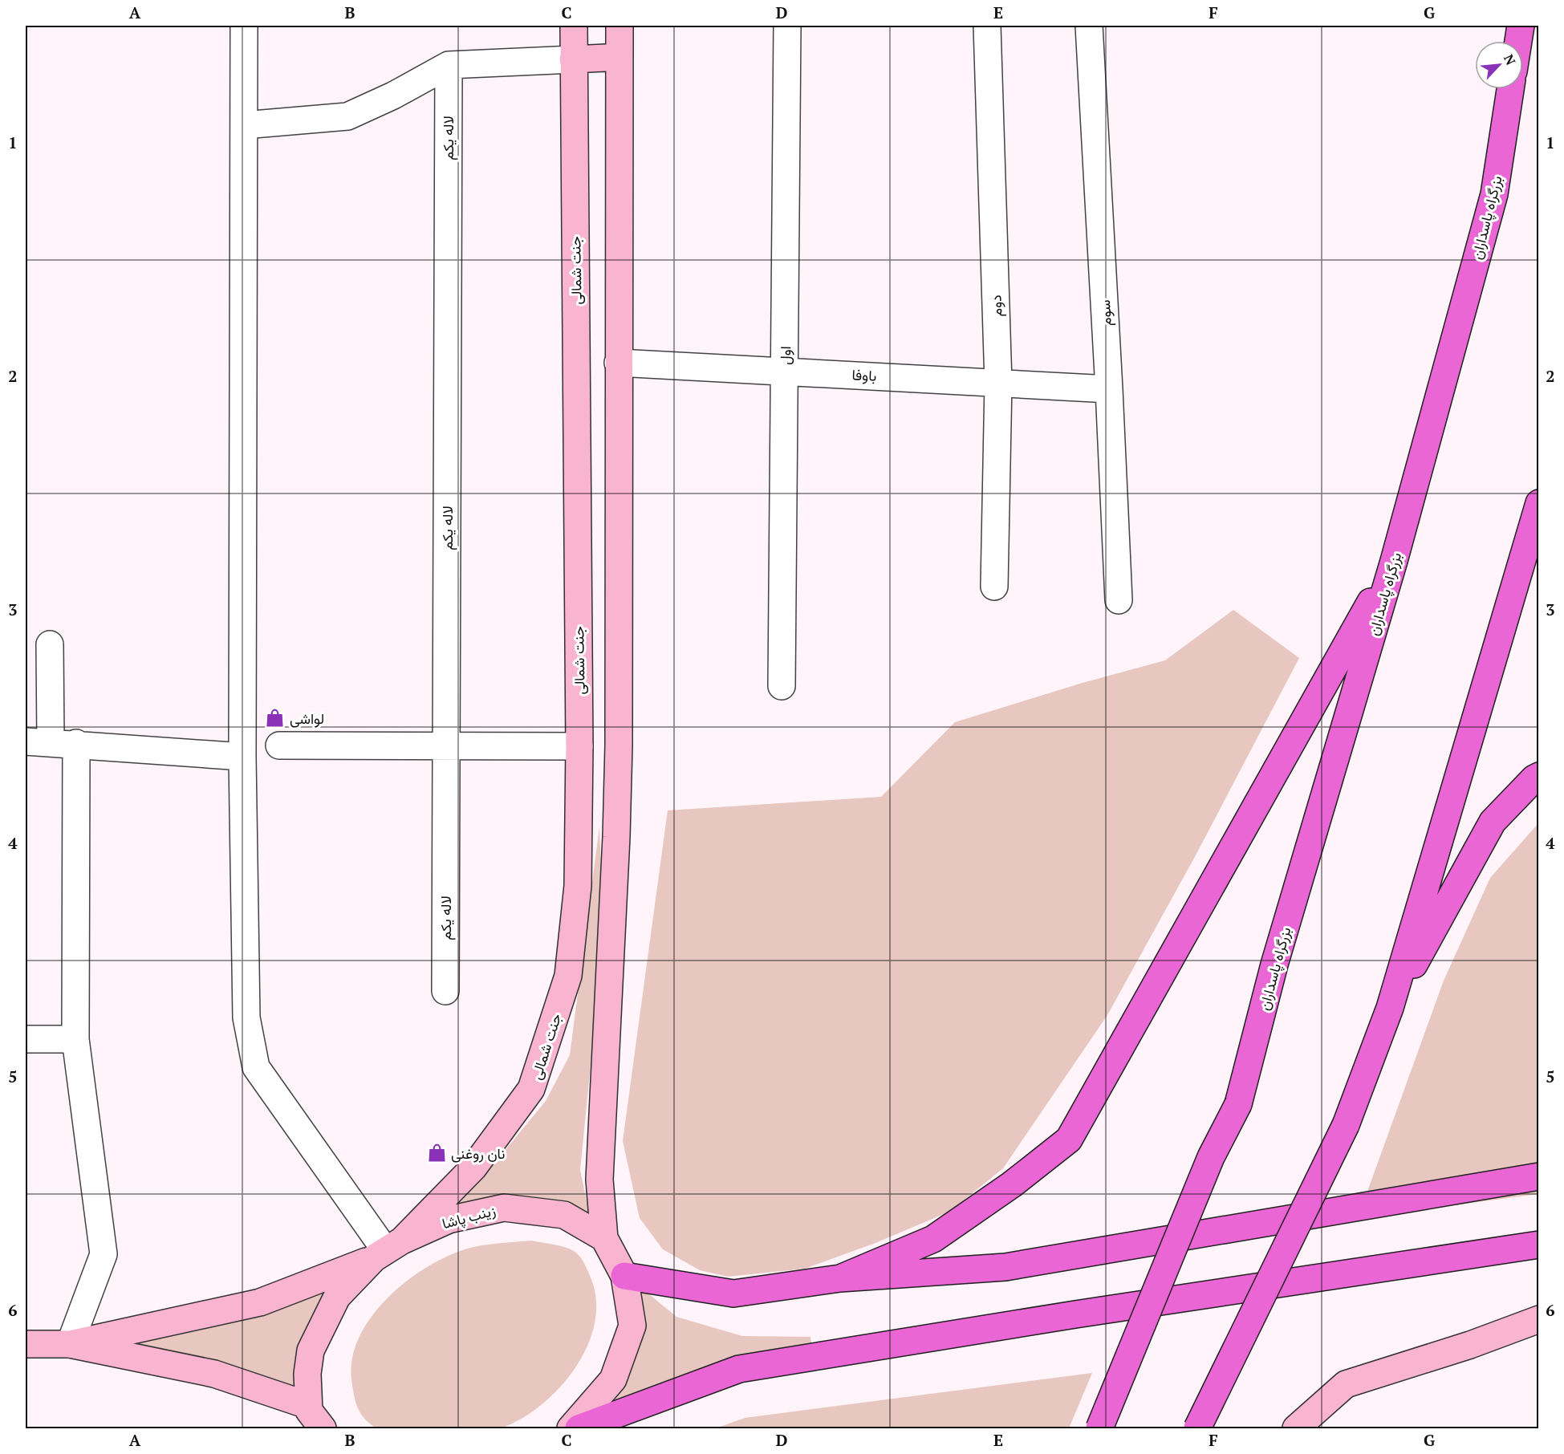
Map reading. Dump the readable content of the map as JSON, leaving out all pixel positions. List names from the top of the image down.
{
  "streets": {
    "highway": ["بزرگراه پاسداران"],
    "main road": ["جنت شمالی", "زینب پاشا"],
    "street": [
      "لاله یکم",
      "دوم",
      "سوم",
      "اول",
      "باوفا"
    ]
  },
  "crossings": [
    ["جنت شمالی", "زینب پاشا"],
    ["دوم", "باوفا"],
    ["سوم", "باوفا"],
    ["اول", "باوفا"]
  ],
  "places": {
    "shop": ["لواشی", "نان روغنی"]
  },
  "north": "top right",
  "grid": {
    "columns": [
      "A",
      "B",
      "C",
      "D",
      "E",
      "F",
      "G"
    ],
    "rows": [
      "1",
      "2",
      "3",
      "4",
      "5",
      "6"
    ]
  }
}
